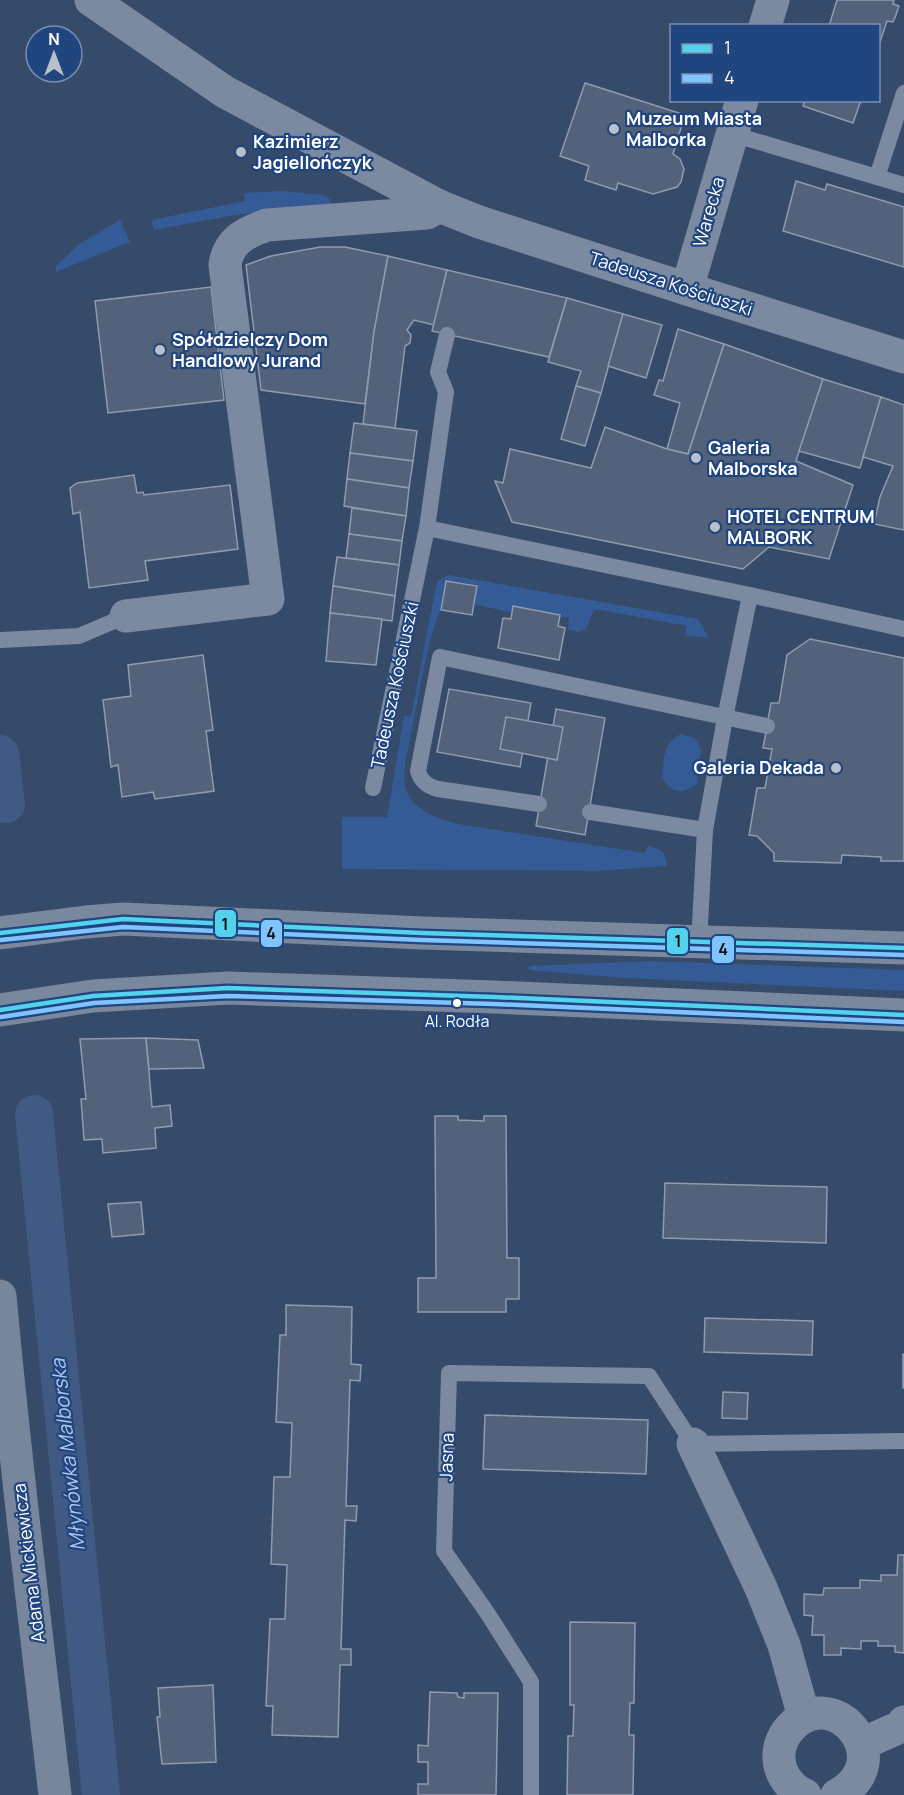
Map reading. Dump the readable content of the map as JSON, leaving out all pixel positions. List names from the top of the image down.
{
  "streets": {
    "street": [
      "Warecka",
      "Tadeusza Kościuszki",
      "Jasna",
      "Adama Mickiewicza"
    ]
  },
  "crossings": [
    ["Warecka", "Tadeusza Kościuszki"]
  ],
  "water": ["Młynówka Malborska"],
  "places": [
    "Muzeum Miasta Malborka",
    "Kazimierz Jagiellończyk",
    "Spółdzielczy Dom Handlowy Jurand",
    "Galeria Malborska",
    "HOTEL CENTRUM MALBORK",
    "Galeria Dekada",
    "Al. Rodła"
  ],
  "lines": ["transit line 1", "transit line 4"],
  "legend": ["1", "4"],
  "north": "top"
}
